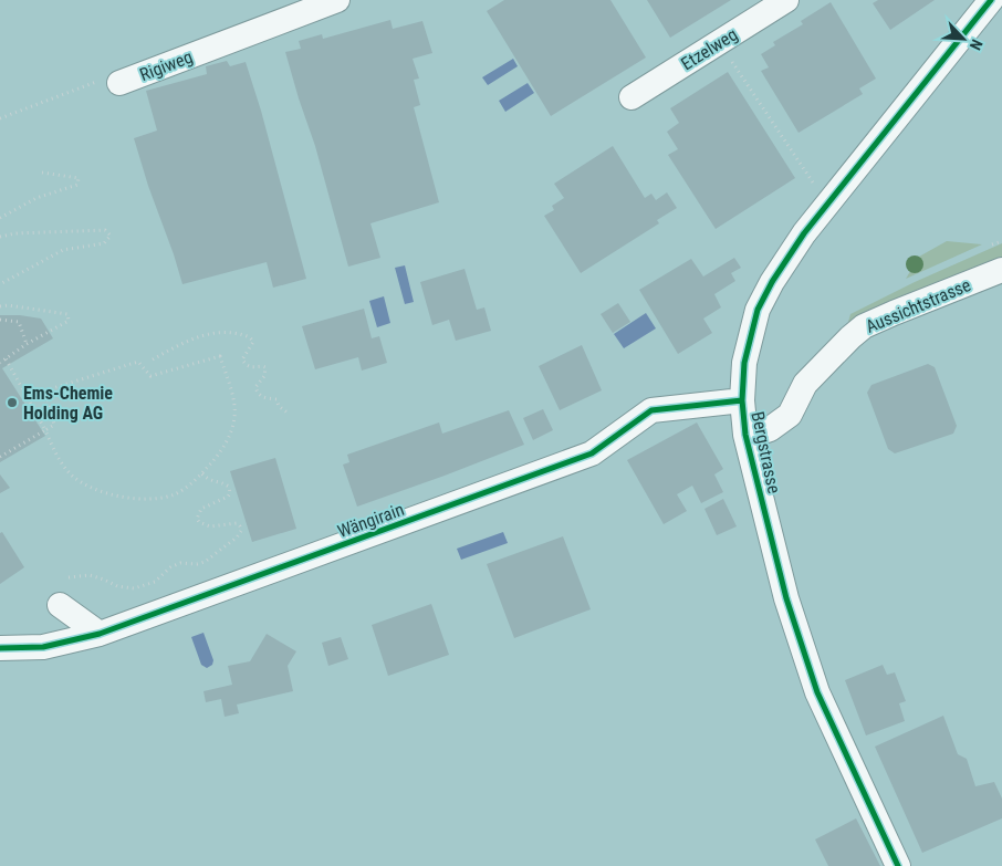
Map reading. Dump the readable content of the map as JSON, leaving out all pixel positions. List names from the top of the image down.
{
  "streets": {
    "street": [
      "Etzelweg",
      "Rigiweg",
      "Aussichtstrasse",
      "Bergstrasse",
      "Wängirain"
    ]
  },
  "crossings": [
    ["Aussichtstrasse", "Bergstrasse"],
    ["Bergstrasse", "Wängirain"]
  ],
  "places": ["Ems-Chemie Holding AG"],
  "north": "bottom right"
}
